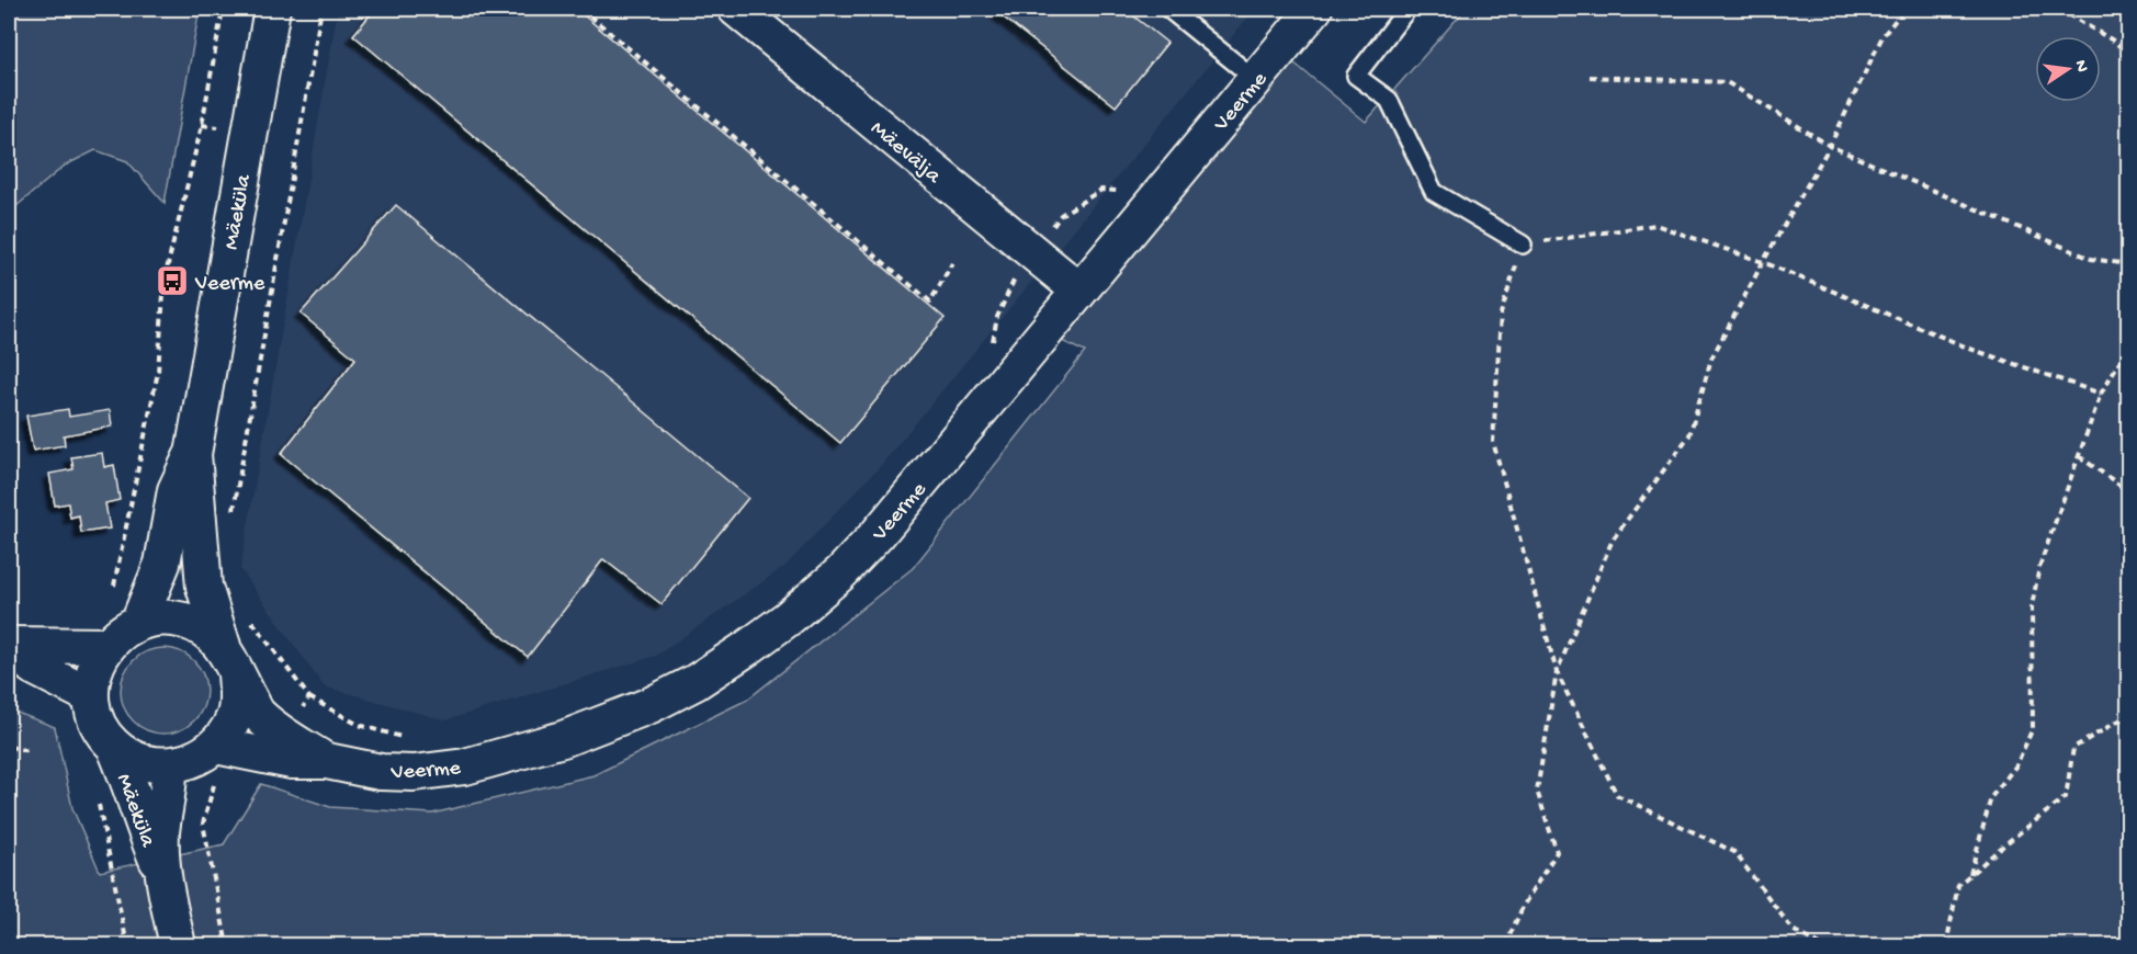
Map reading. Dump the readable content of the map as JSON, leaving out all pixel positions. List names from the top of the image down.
{
  "streets": {
    "street": ["Veerme", "Mäevälja", "Mäeküla"]
  },
  "crossings": [
    ["Veerme", "Mäevälja"]
  ],
  "places": {
    "bus stop": ["Veerme"]
  },
  "north": "right"
}
